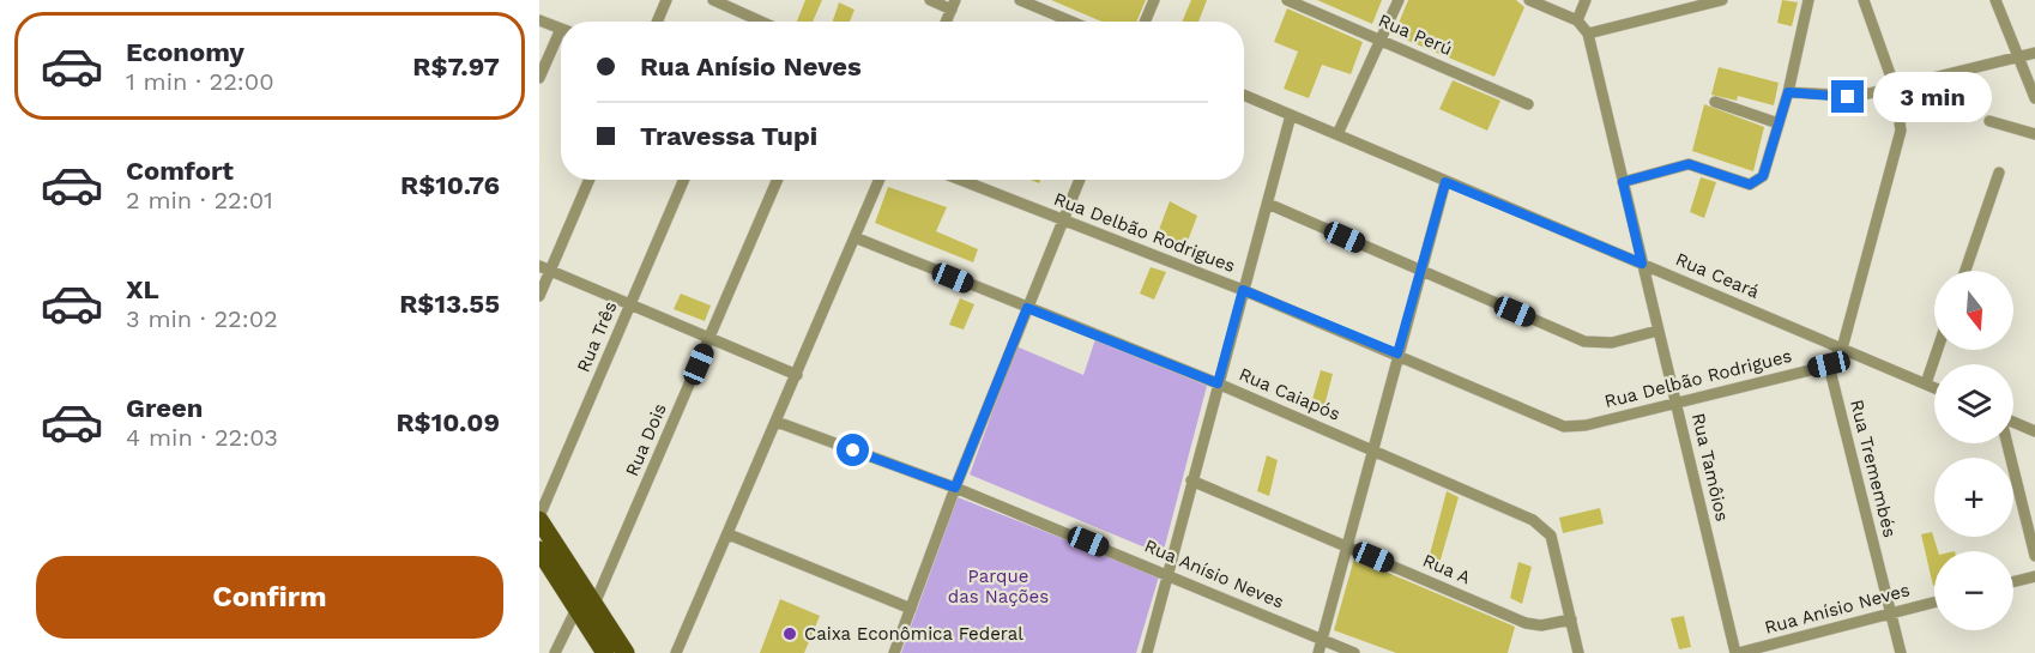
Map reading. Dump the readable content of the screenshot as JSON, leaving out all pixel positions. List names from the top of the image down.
{
  "streets": {
    "street": [
      "Rua Perú",
      "Rua Delbão Rodrigues",
      "Rua Ceará",
      "Rua Três",
      "Rua Caiapós",
      "Rua Dois",
      "Rua Tamôios",
      "Rua Tremembés",
      "Rua A",
      "Rua Anísio Neves"
    ]
  },
  "crossings": [
    ["Rua Delbão Rodrigues", "Rua Tamôios"],
    ["Rua Delbão Rodrigues", "Rua Tremembés"],
    ["Rua Ceará", "Rua Tamôios"],
    ["Rua Caiapós", "Rua A"],
    ["Rua Tamôios", "Rua Anísio Neves"],
    ["Rua Tremembés", "Rua Anísio Neves"]
  ],
  "parks": ["Parque das Nações"],
  "places": ["Caixa Econômica Federal"],
  "north": "bottom",
  "page": {
    "list": [
      {
        "name": "Economy",
        "note": "1 min · 22:00",
        "value": "R$7.97"
      },
      {
        "name": "Comfort",
        "note": "2 min · 22:01",
        "value": "R$10.76"
      },
      {
        "name": "XL",
        "note": "3 min · 22:02",
        "value": "R$13.55"
      },
      {
        "name": "Green",
        "note": "4 min · 22:03",
        "value": "R$10.09"
      }
    ],
    "banner": ["Rua Anísio Neves", "Travessa Tupi"],
    "bubble": "3 min",
    "map_buttons": ["+", "−"],
    "buttons": "Confirm"
  }
}
